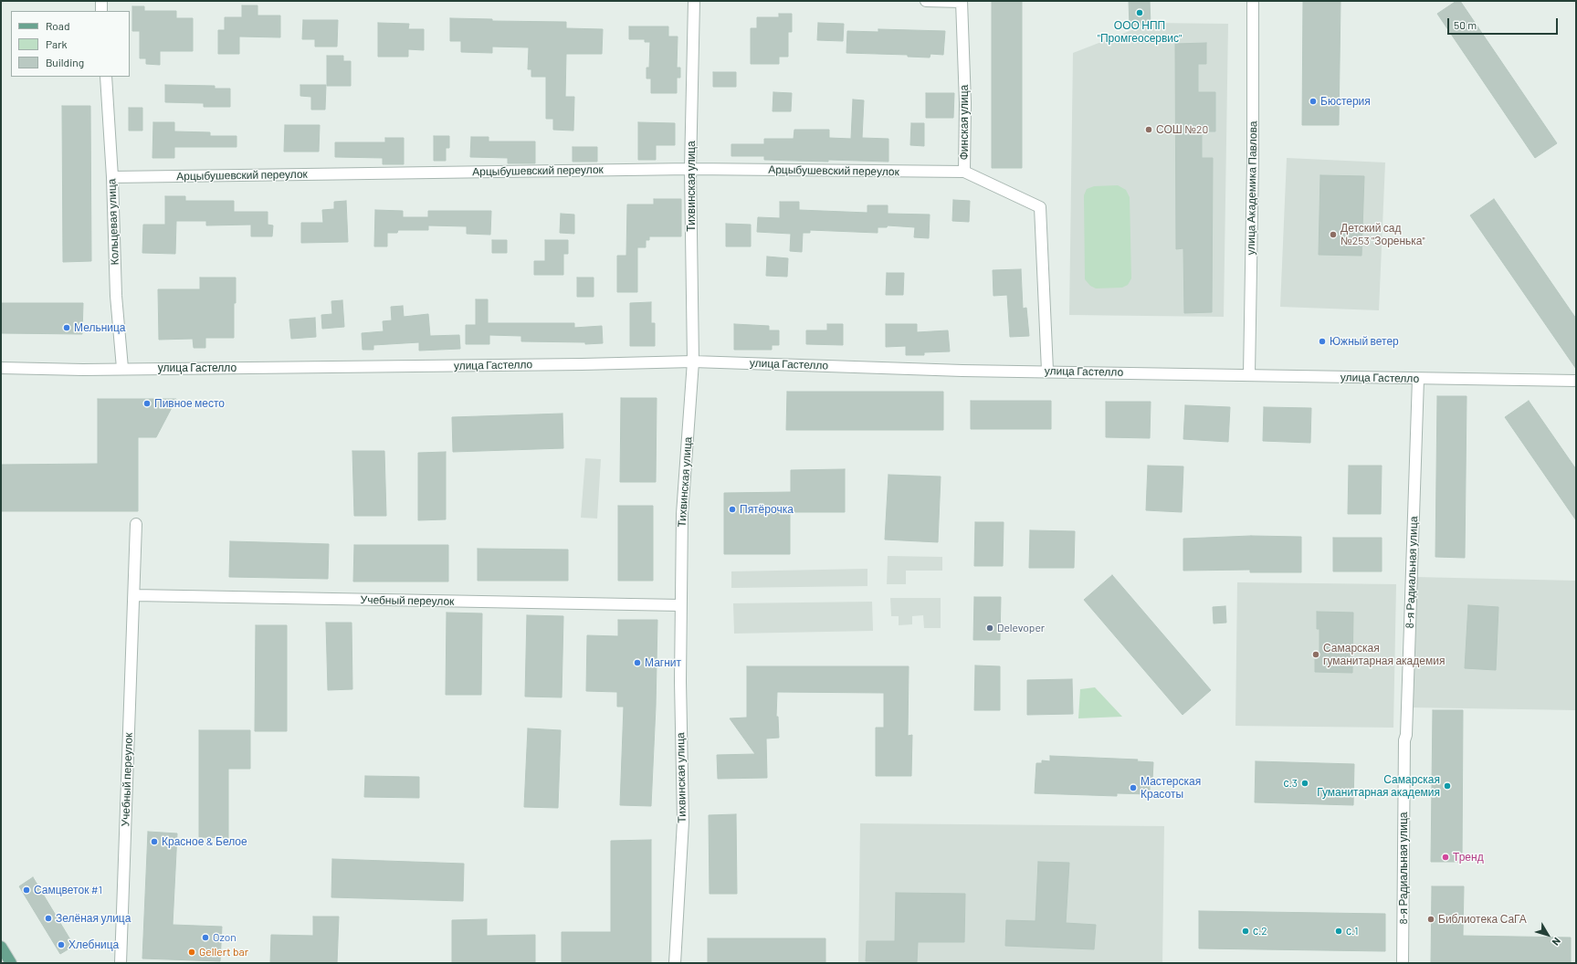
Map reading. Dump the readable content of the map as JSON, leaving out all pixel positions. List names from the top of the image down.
{
  "streets": {
    "street": [
      "Финская улица",
      "Арцыбушевский переулок",
      "Тихвинская улица",
      "улица Академика Павлова",
      "Кольцевая улица",
      "улица Гастелло",
      "8-я Радиальная улица",
      "Учебный переулок"
    ]
  },
  "crossings": [
    ["Финская улица", "Арцыбушевский переулок"],
    ["Финская улица", "улица Гастелло"],
    ["Арцыбушевский переулок", "Тихвинская улица"],
    ["Арцыбушевский переулок", "Кольцевая улица"],
    ["Тихвинская улица", "улица Гастелло"],
    ["Тихвинская улица", "Учебный переулок"],
    ["улица Академика Павлова", "улица Гастелло"],
    ["Кольцевая улица", "улица Гастелло"],
    ["улица Гастелло", "8-я Радиальная улица"]
  ],
  "places": [
    "ООО НПП \"Промгеосервис\"",
    "Бюстерия",
    "СОШ №20",
    "Детский сад №253 \"Зоренька\"",
    "Мельница",
    "Южный ветер",
    "Пивное место",
    "Пятёрочка",
    "Delevoper",
    "Самарская гуманитарная академия",
    "Магнит",
    "с.3",
    "Самарская Гуманитарная академия",
    "Мастерская Красоты",
    "Красное & Белое",
    "Тренд",
    "Самцветок #1",
    "Зелёная улица",
    "Библиотека СаГА",
    "с.2",
    "с.1",
    "Ozon",
    "Хлебница",
    "Gellert bar"
  ],
  "legend": ["Road", "Park", "Building"],
  "scale_bar": "50 m",
  "north": "bottom right"
}
